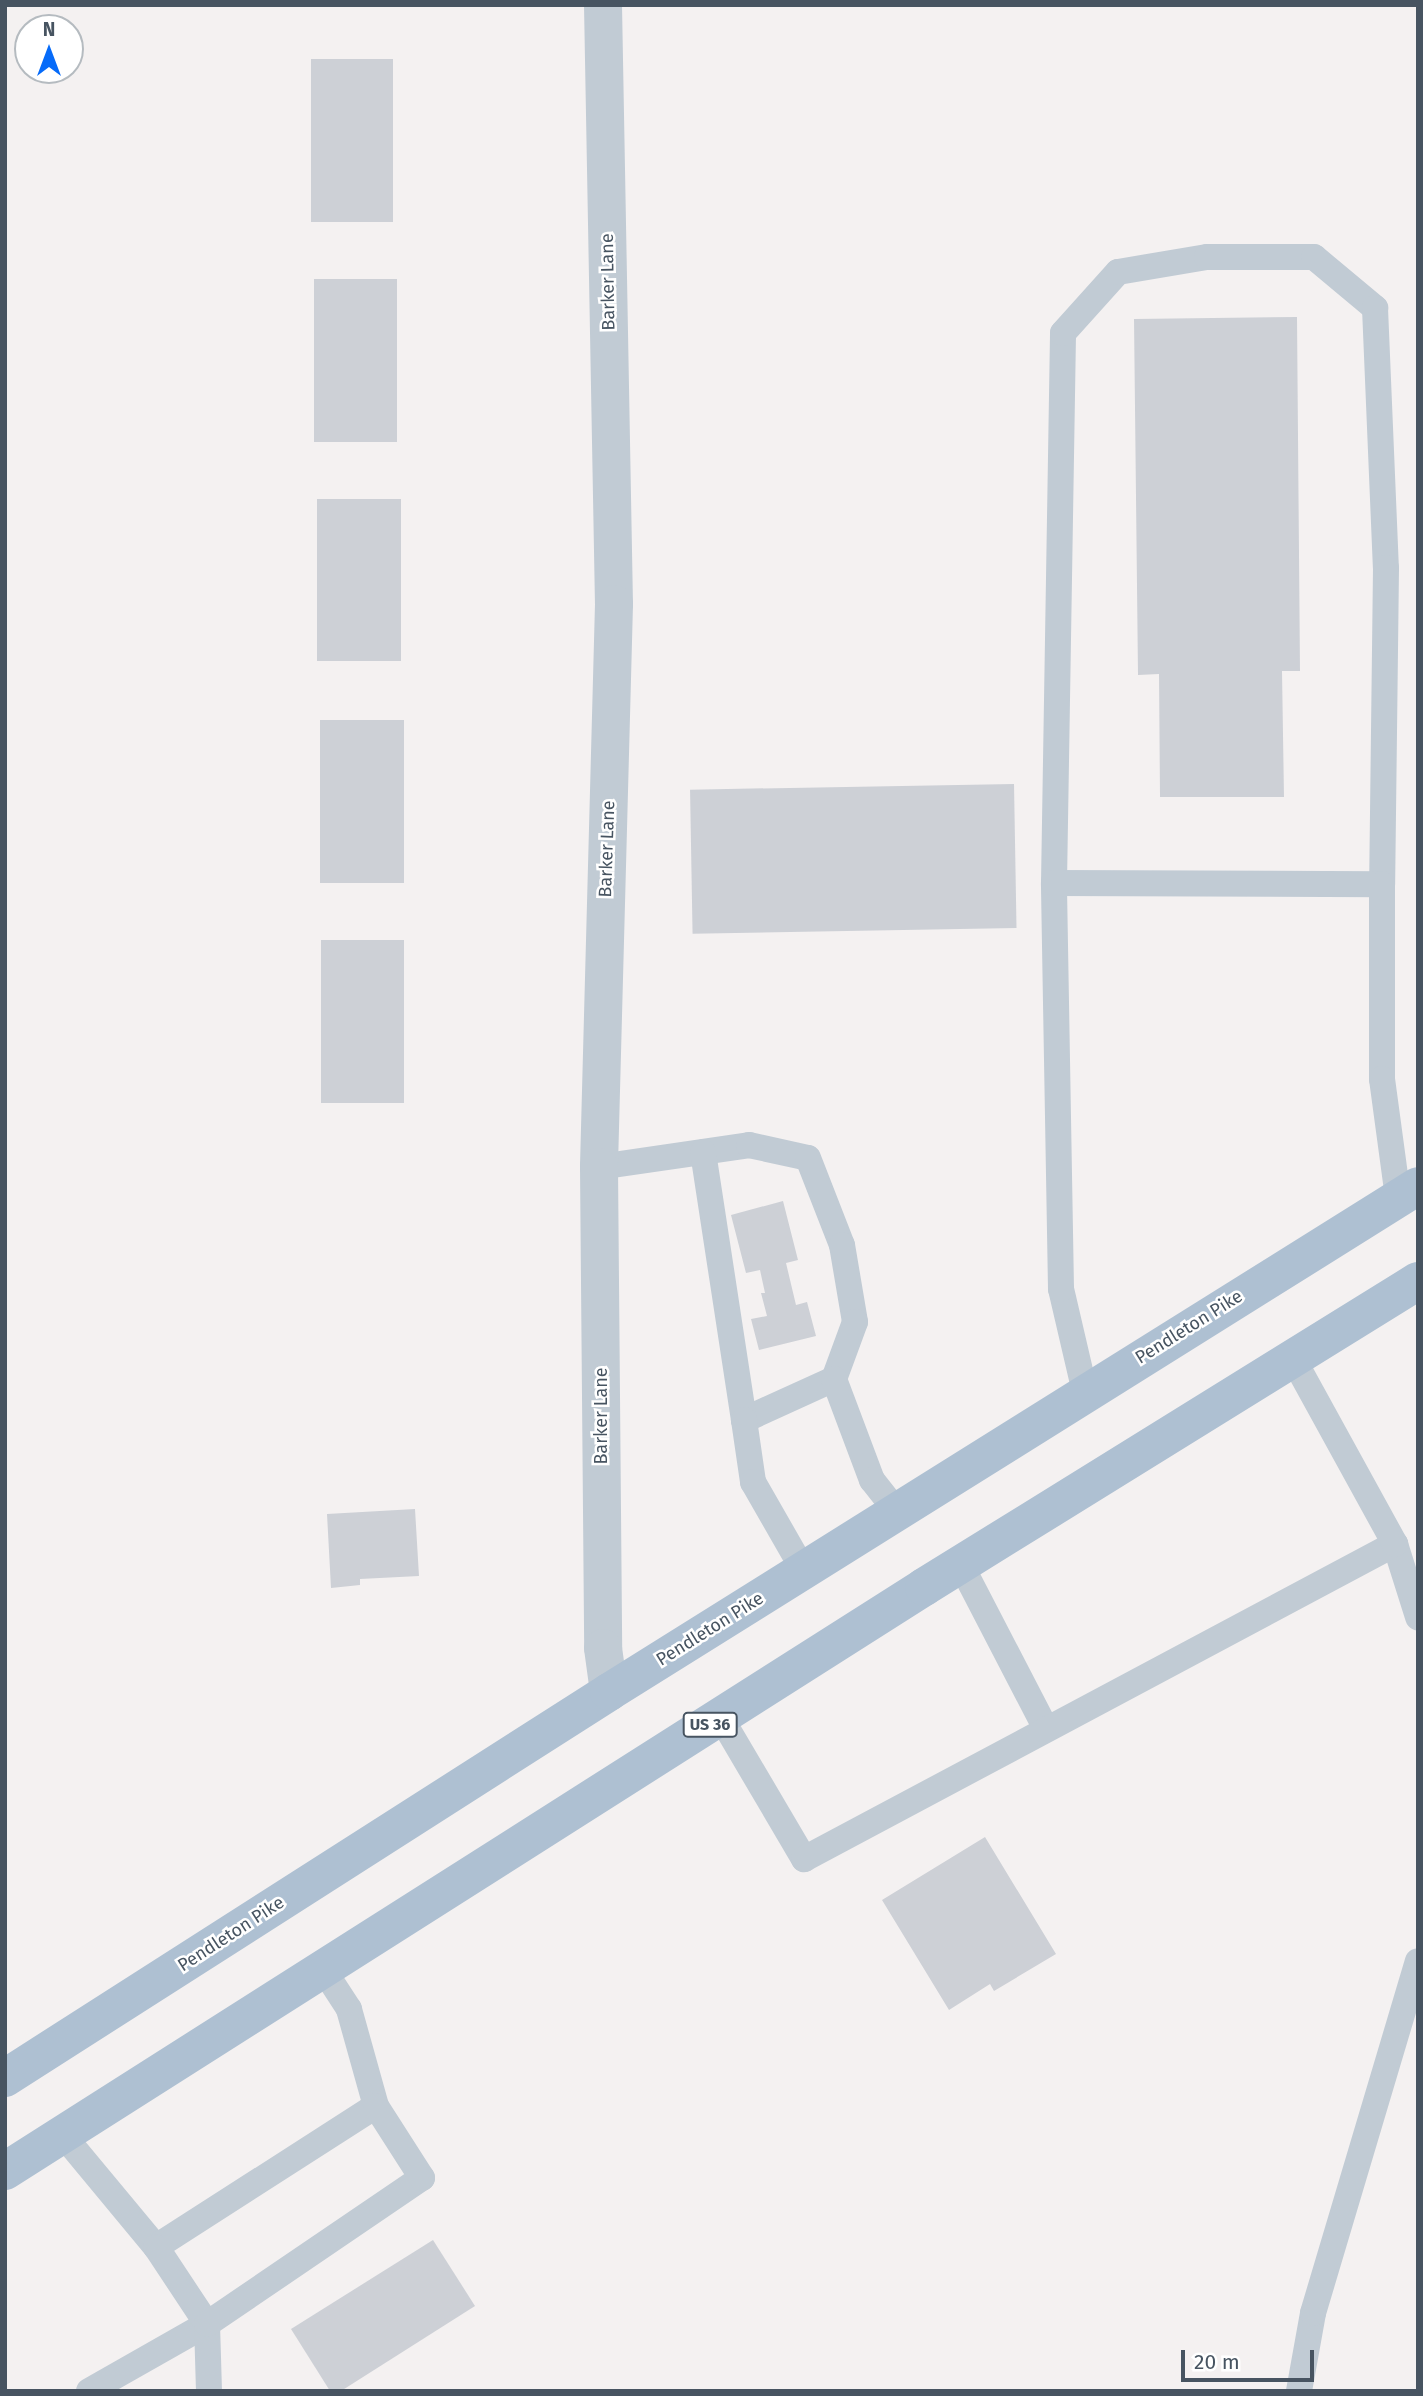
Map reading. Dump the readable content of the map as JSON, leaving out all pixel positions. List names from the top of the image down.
{
  "streets": {
    "main road": ["Pendleton Pike", "US 36"],
    "street": ["Barker Lane"]
  },
  "crossings": [
    ["Barker Lane", "Pendleton Pike"]
  ],
  "scale_bar": "20 m",
  "north": "top"
}
